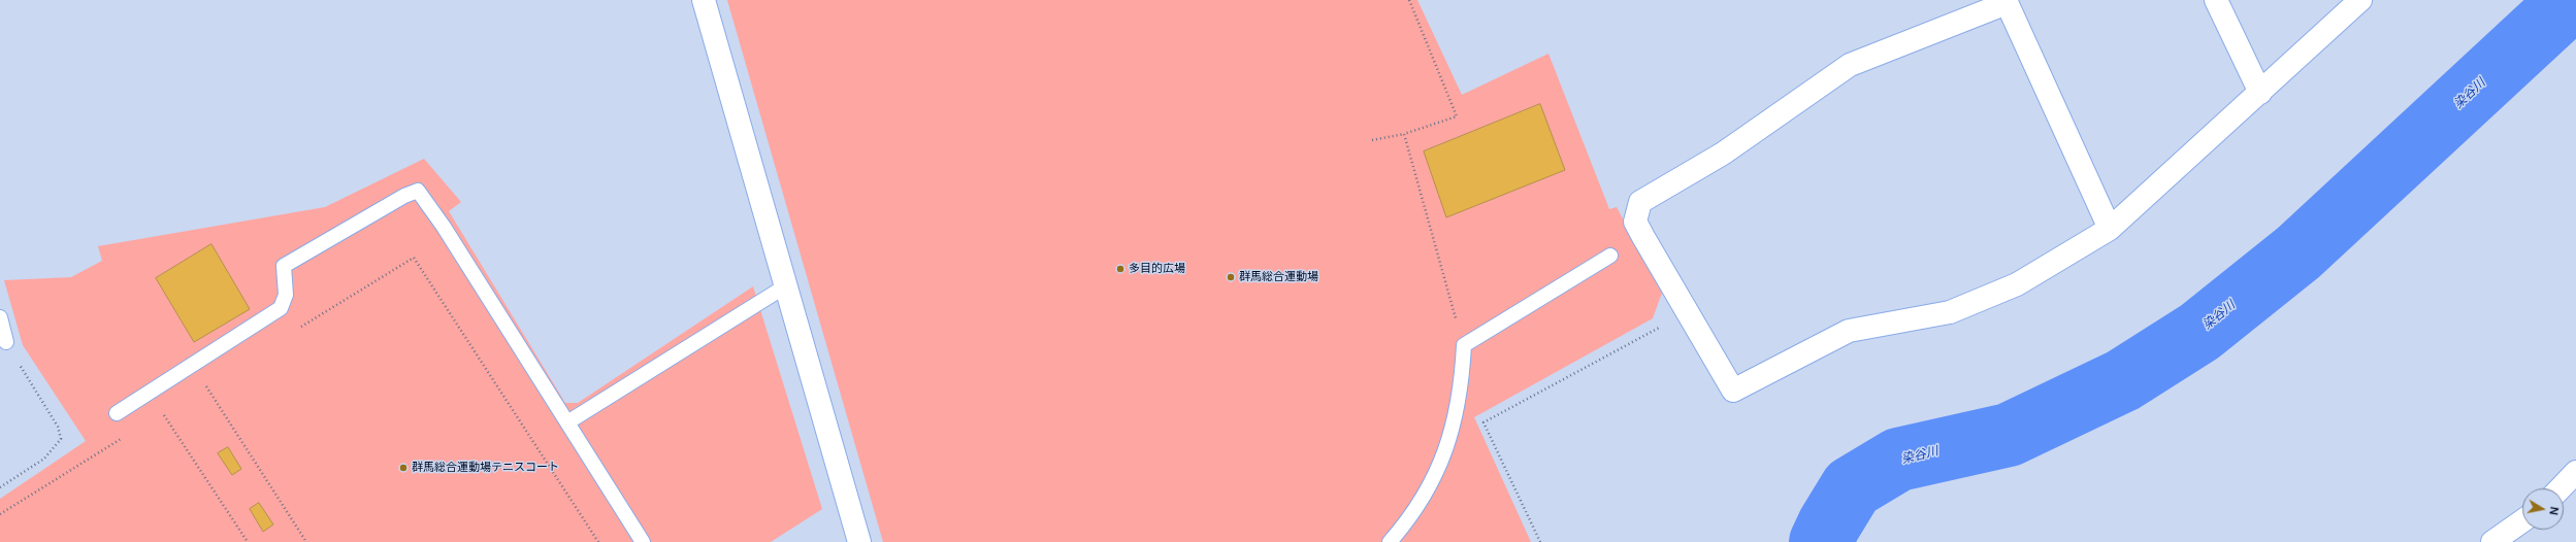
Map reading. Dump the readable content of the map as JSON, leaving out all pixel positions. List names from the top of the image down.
{
  "water": ["染谷川"],
  "places": ["多目的広場", "群馬総合運動場", "群馬総合運動場テニスコート"],
  "north": "right"
}
